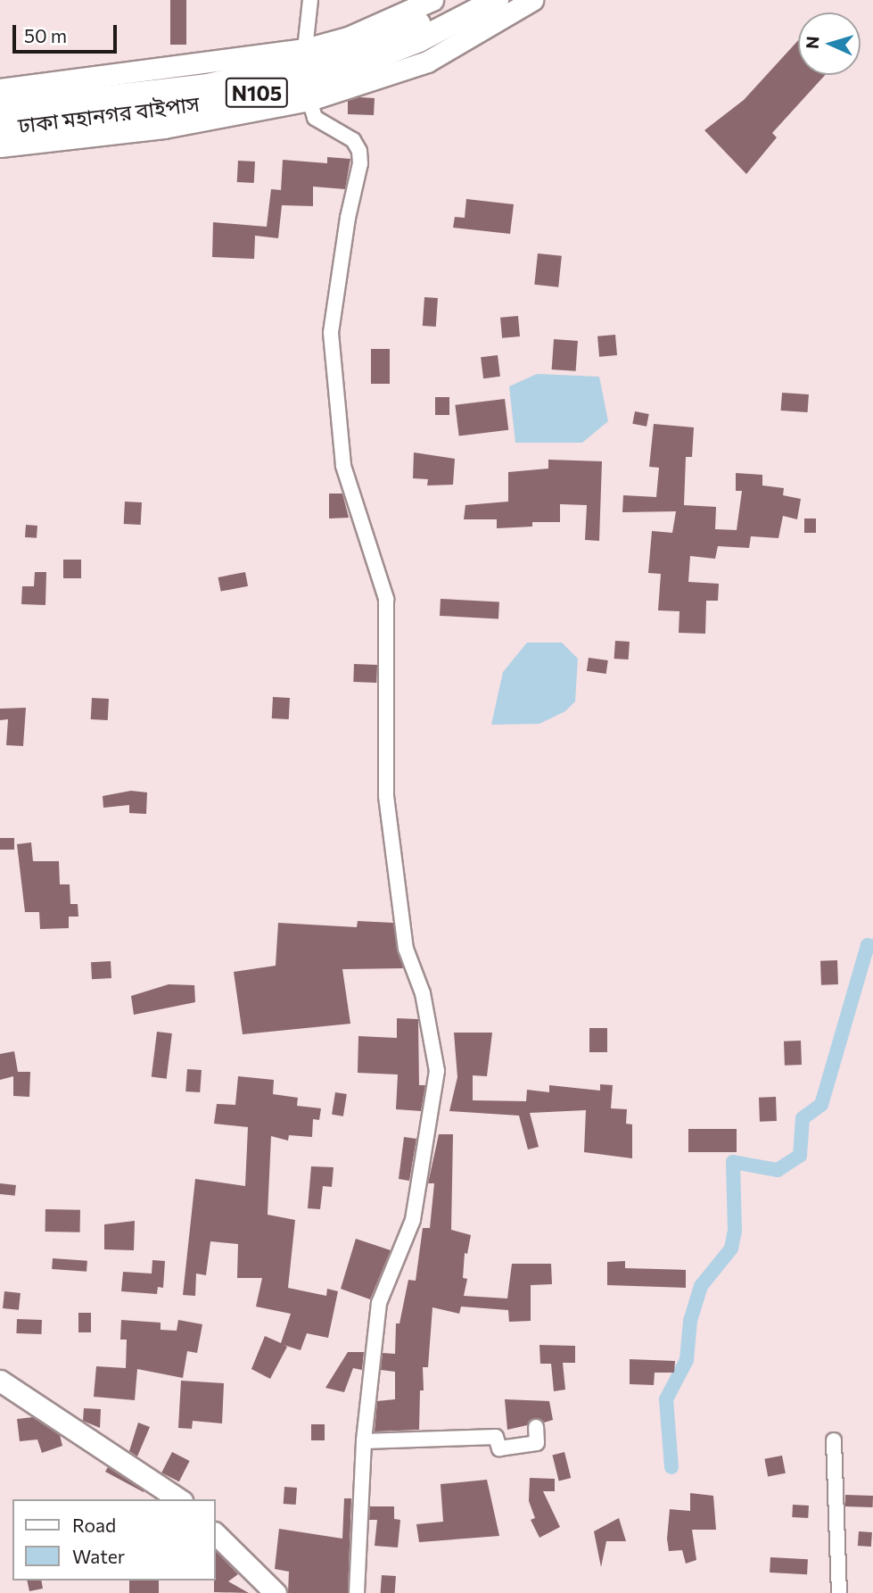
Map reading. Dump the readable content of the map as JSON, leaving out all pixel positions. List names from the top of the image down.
{
  "streets": {
    "highway": ["N105", "ঢাকা মহানগর বাইপাস"]
  },
  "legend": ["Road", "Water"],
  "scale_bar": "50 m",
  "north": "left"
}
